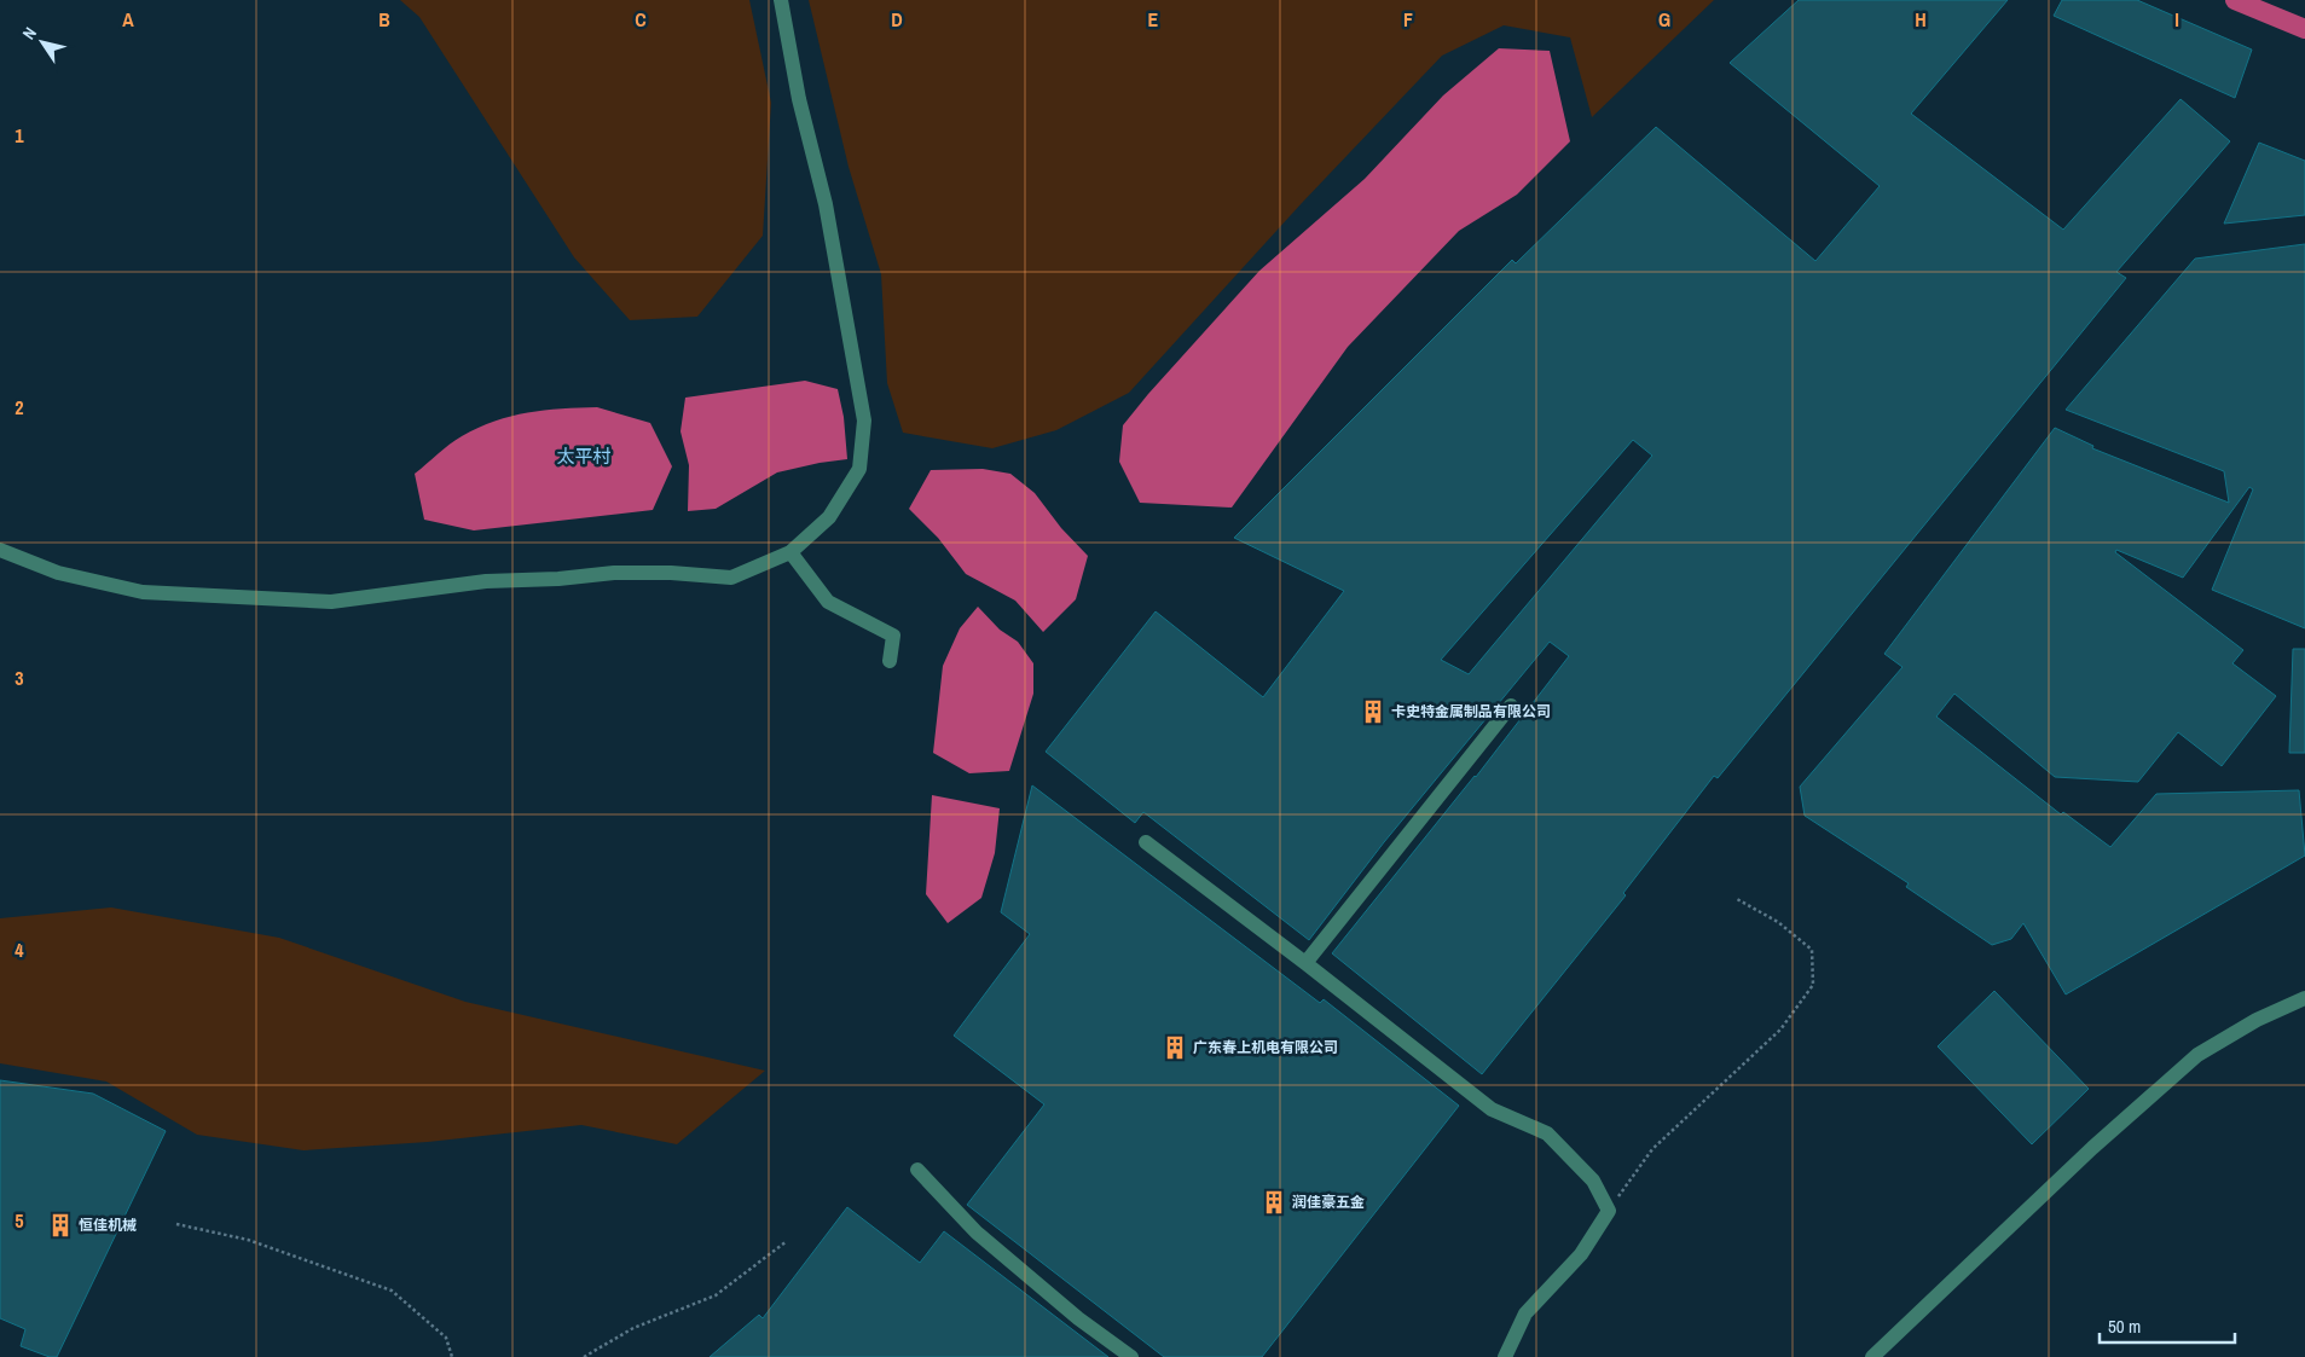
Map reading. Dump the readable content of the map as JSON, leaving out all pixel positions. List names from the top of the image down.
{
  "districts": ["太平村"],
  "places": {
    "building": [
      "卡史特金属制品有限公司",
      "广东春上机电有限公司",
      "润佳豪五金",
      "恒佳机械"
    ]
  },
  "scale_bar": "50 m",
  "north": "top left",
  "grid": {
    "columns": [
      "A",
      "B",
      "C",
      "D",
      "E",
      "F",
      "G",
      "H",
      "I"
    ],
    "rows": [
      "1",
      "2",
      "3",
      "4",
      "5"
    ]
  }
}
